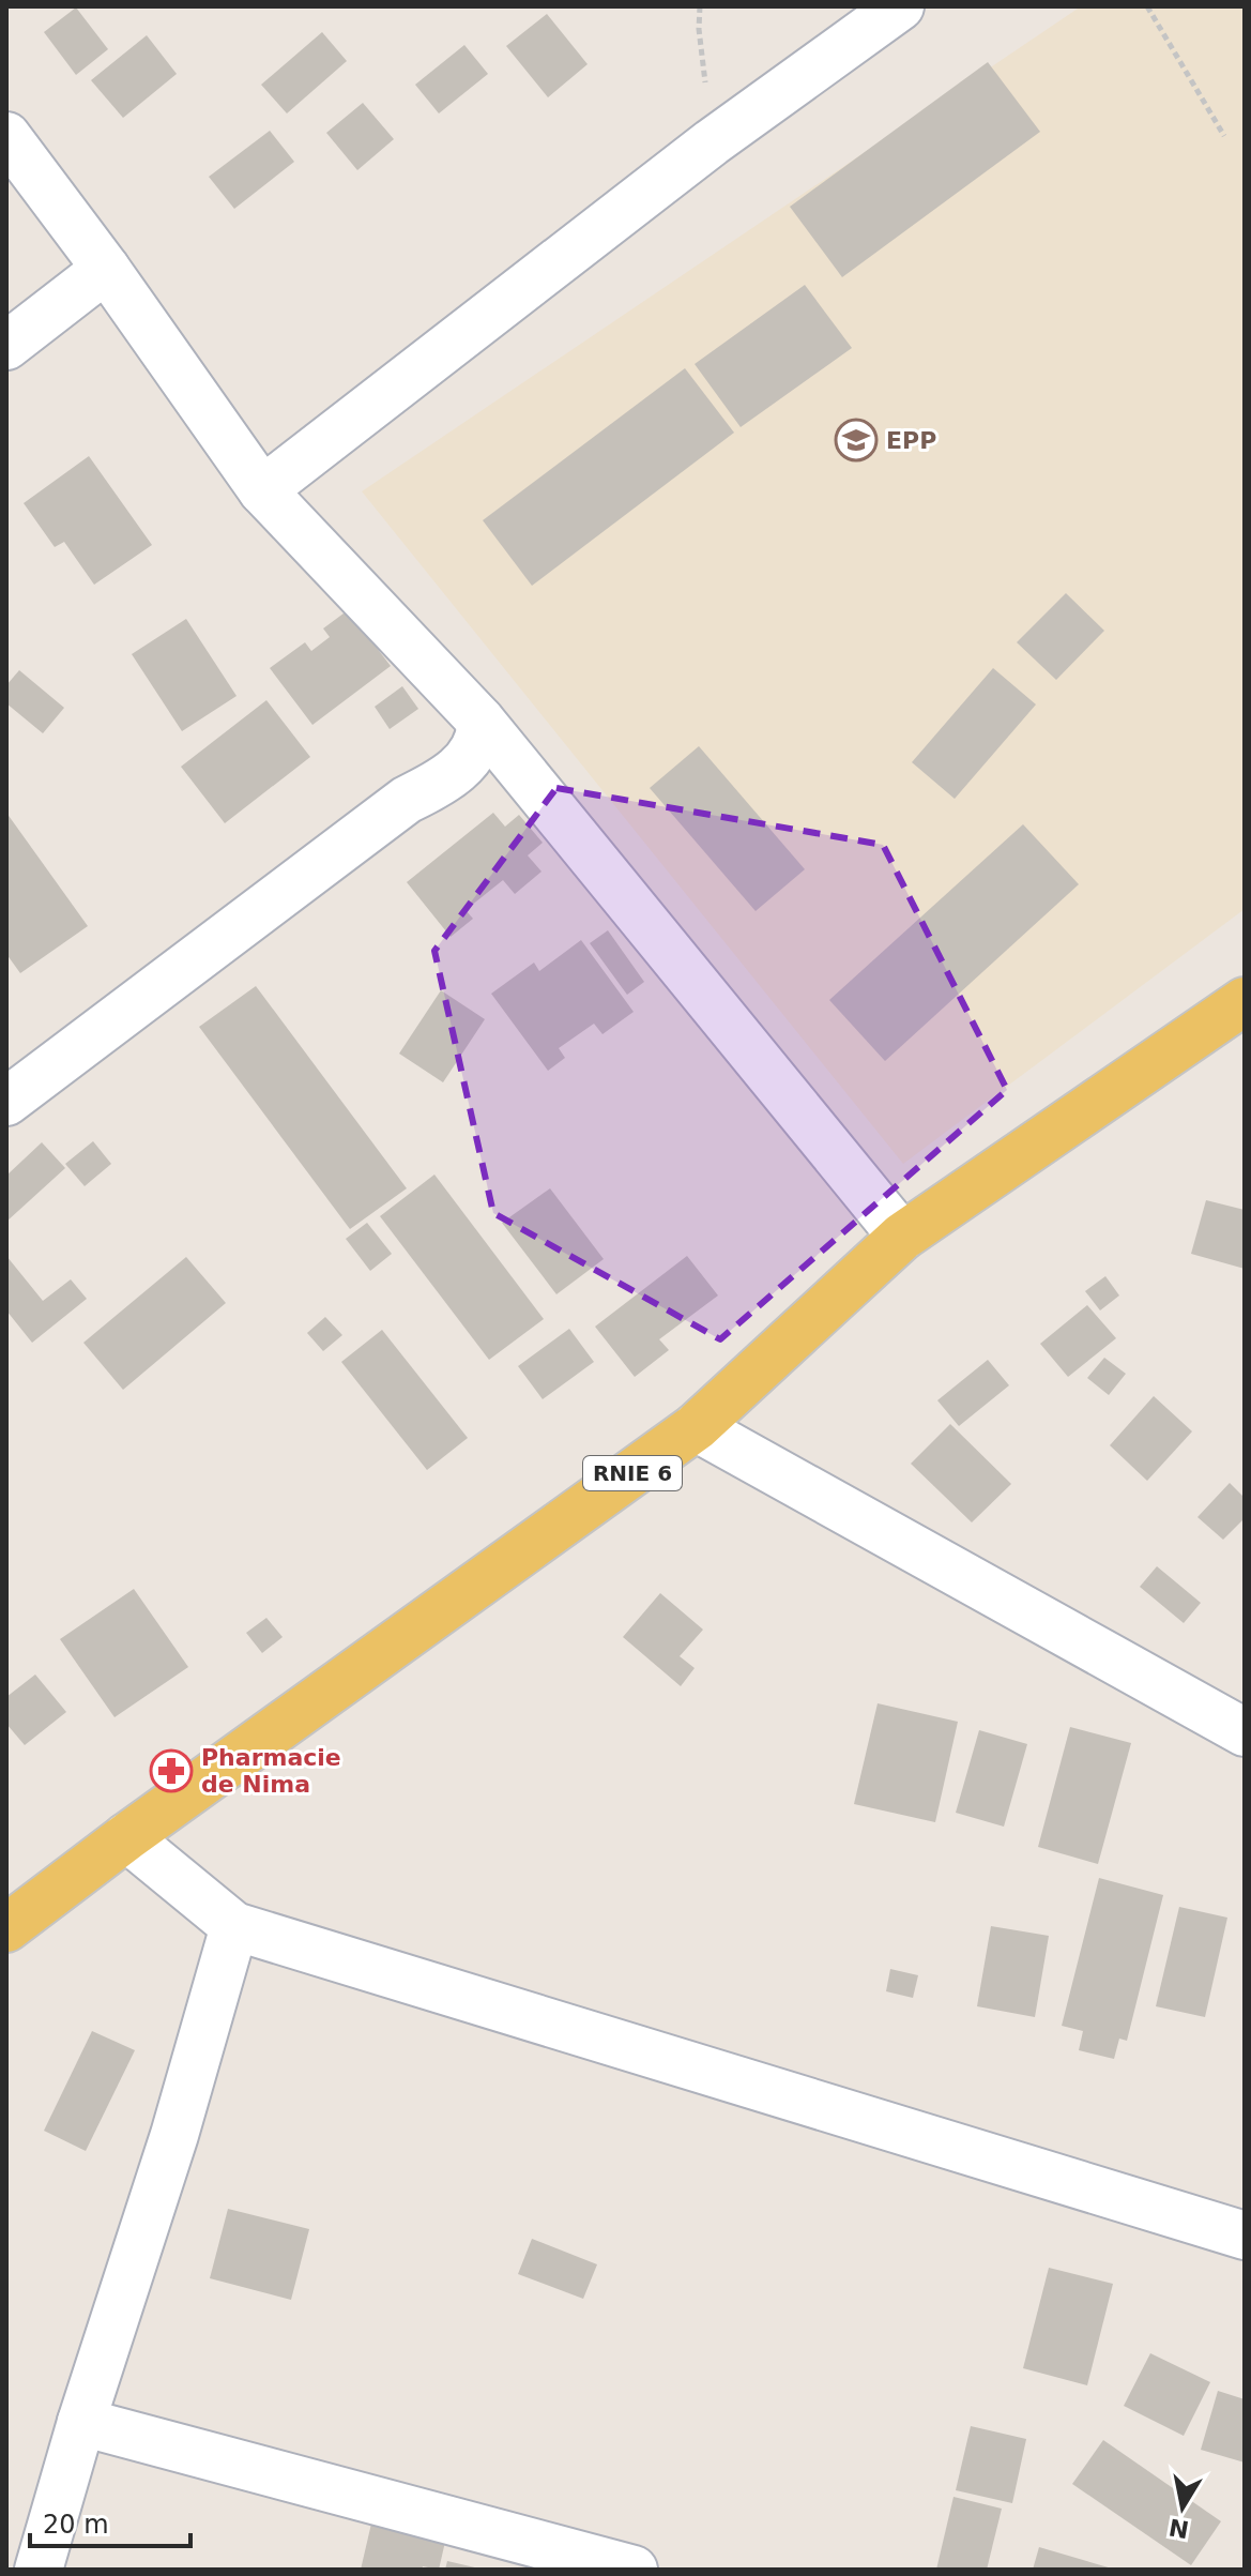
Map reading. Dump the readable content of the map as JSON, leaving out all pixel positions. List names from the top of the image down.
{
  "streets": {
    "main road": ["RNIE 6"]
  },
  "places": {
    "school or university": ["EPP"],
    "pharmacy": ["Pharmacie de Nima"]
  },
  "scale_bar": "20 m",
  "north": "bottom"
}
